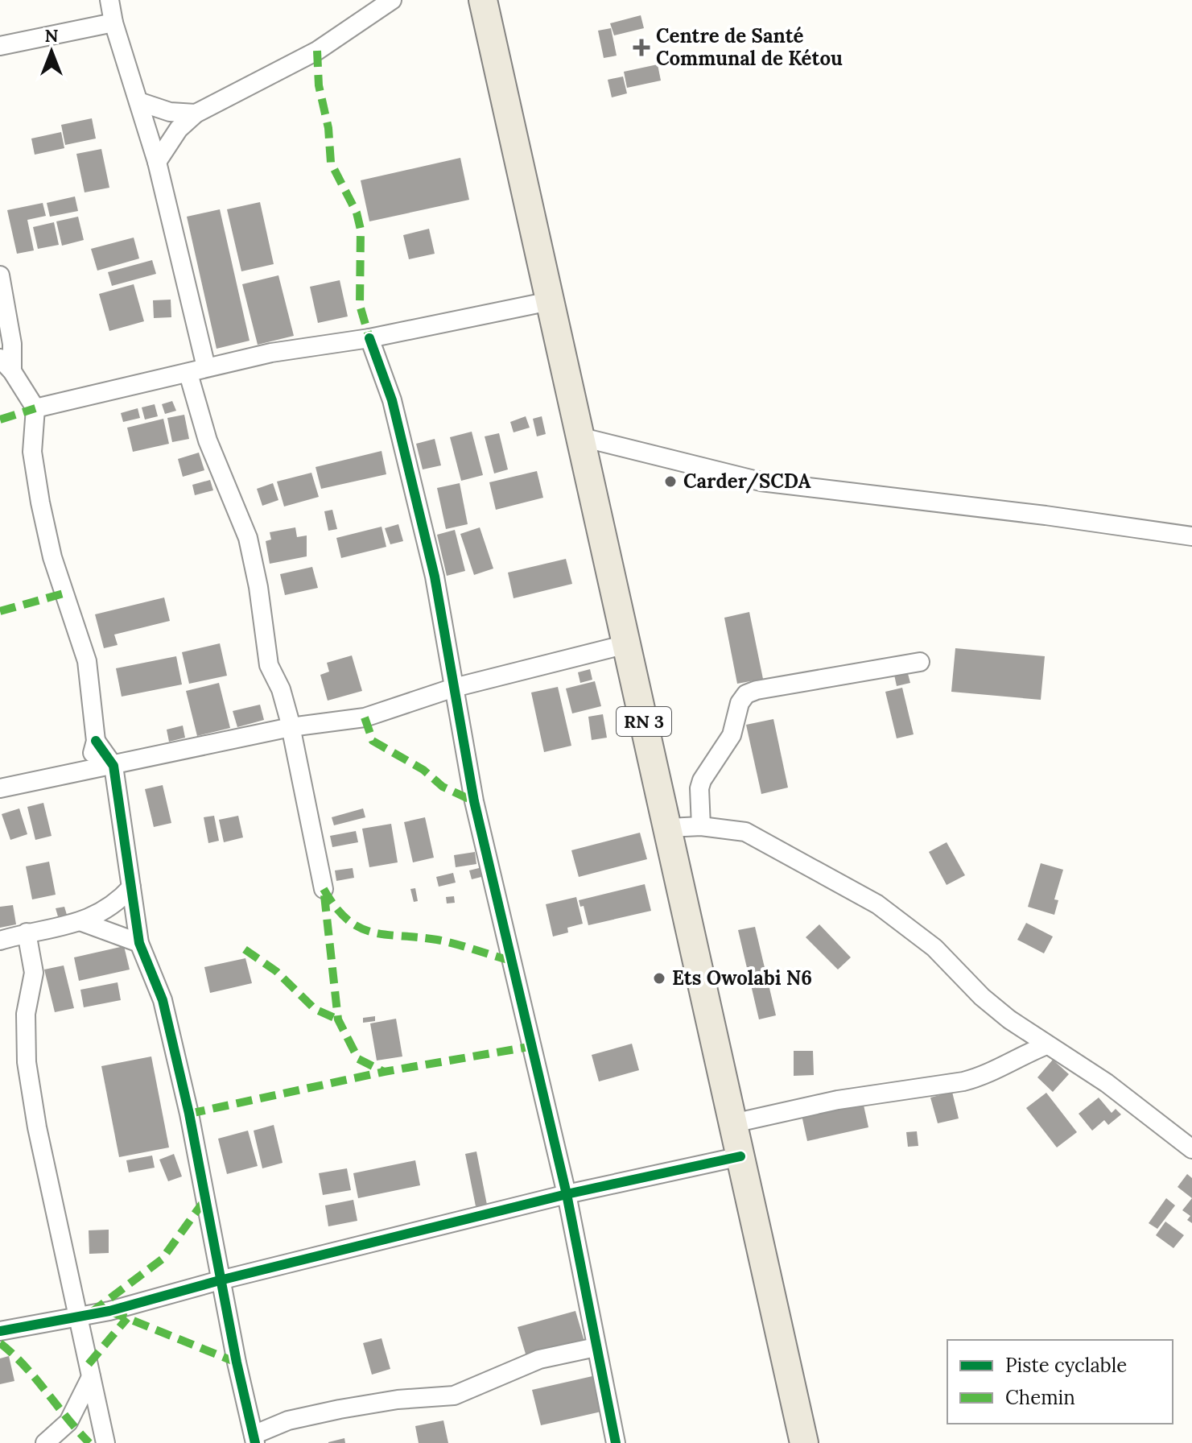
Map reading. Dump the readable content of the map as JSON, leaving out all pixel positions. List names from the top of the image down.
{
  "streets": {
    "main road": ["RN 3"]
  },
  "places": {
    "health": ["Centre de Santé Communal de Kétou"],
    "other": ["Carder/SCDA", "Ets Owolabi N6"]
  },
  "legend": ["Piste cyclable", "Chemin"],
  "north": "top"
}
